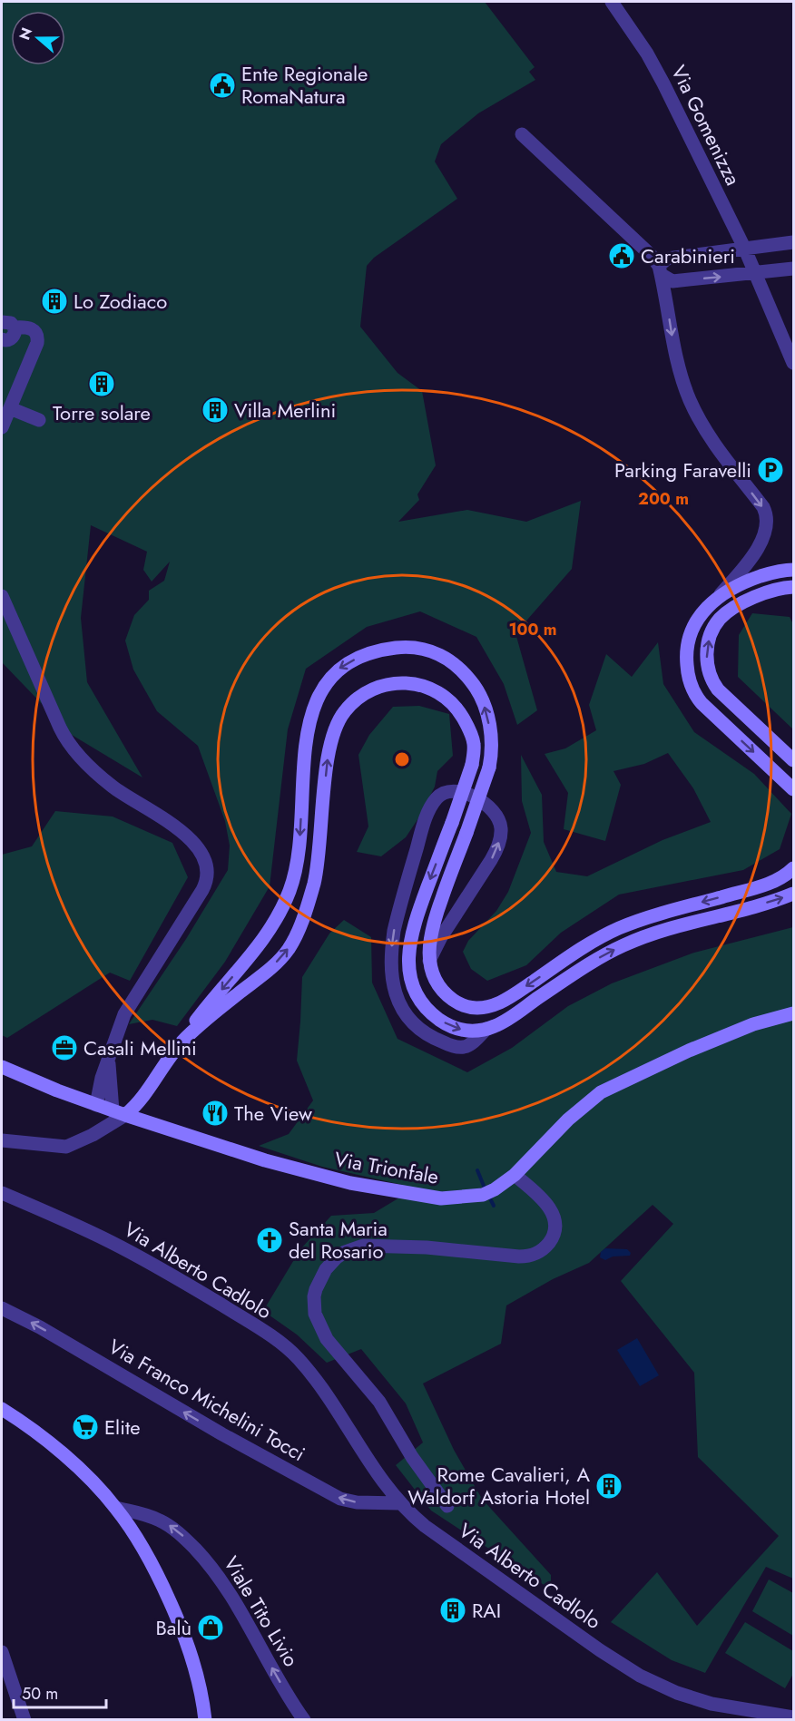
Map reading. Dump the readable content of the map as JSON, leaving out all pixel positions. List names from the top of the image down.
{
  "streets": {
    "main road": ["Via Trionfale"],
    "street": [
      "Via Gomenizza",
      "Via Alberto Cadlolo",
      "Via Franco Michelini Tocci",
      "Viale Tito Livio"
    ]
  },
  "crossings": [
    ["Via Alberto Cadlolo", "Via Franco Michelini Tocci"]
  ],
  "one_way": ["Via Franco Michelini Tocci", "Viale Tito Livio"],
  "places": {
    "public building": ["Ente Regionale RomaNatura", "Carabinieri"],
    "building": [
      "Lo Zodiaco",
      "Torre solare",
      "Villa Merlini",
      "Rome Cavalieri, A Waldorf Astoria Hotel",
      "RAI"
    ],
    "parking": ["Parking Faravelli"],
    "office": ["Casali Mellini"],
    "restaurant": ["The View"],
    "church": ["Santa Maria del Rosario"],
    "supermarket": ["Elite"],
    "shop": ["Balù"]
  },
  "scale_bar": "50 m",
  "north": "left",
  "rings": ["200 m", "100 m"]
}
